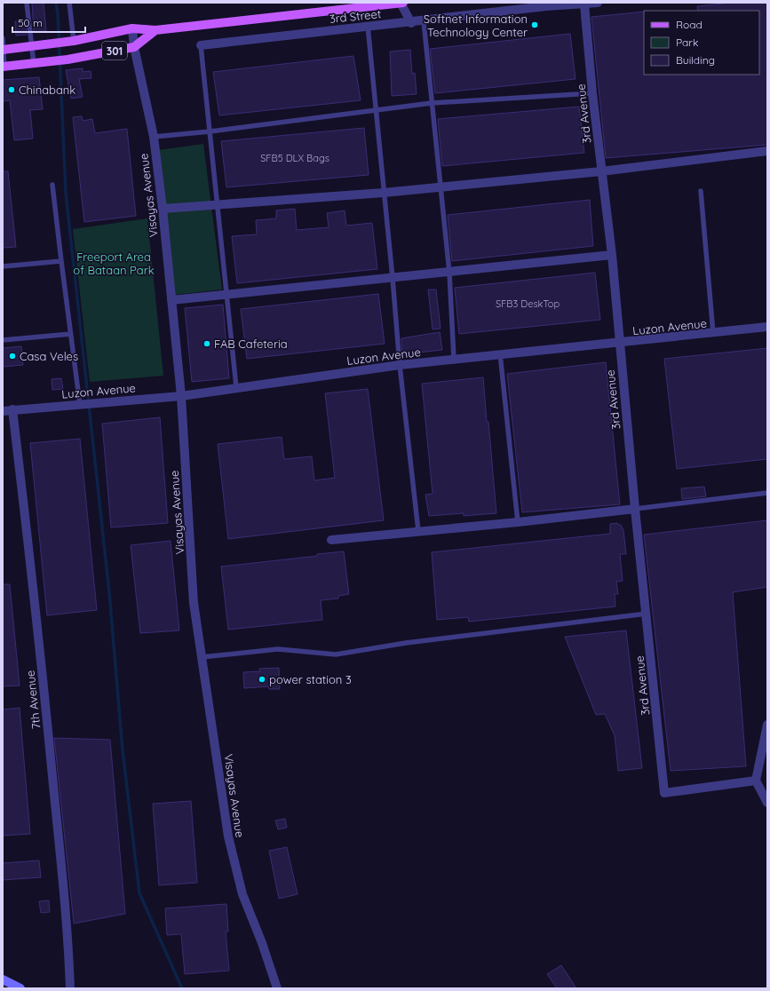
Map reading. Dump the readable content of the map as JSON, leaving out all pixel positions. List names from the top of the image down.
{
  "streets": {
    "main road": ["301"],
    "street": [
      "3rd Street",
      "3rd Avenue",
      "Visayas Avenue",
      "Luzon Avenue",
      "7th Avenue"
    ]
  },
  "crossings": [
    ["3rd Street", "3rd Avenue"],
    ["301", "Visayas Avenue"],
    ["3rd Avenue", "Luzon Avenue"],
    ["Visayas Avenue", "Luzon Avenue"],
    ["Luzon Avenue", "7th Avenue"]
  ],
  "parks": ["Freeport Area of Bataan Park"],
  "places": [
    "Softnet Information Technology Center",
    "Chinabank",
    "FAB Cafeteria",
    "Casa Veles",
    "power station 3"
  ],
  "house_numbers": ["SFB5 DLX Bags", "SFB3 DeskTop"],
  "legend": ["Road", "Park", "Building"],
  "scale_bar": "50 m"
}
